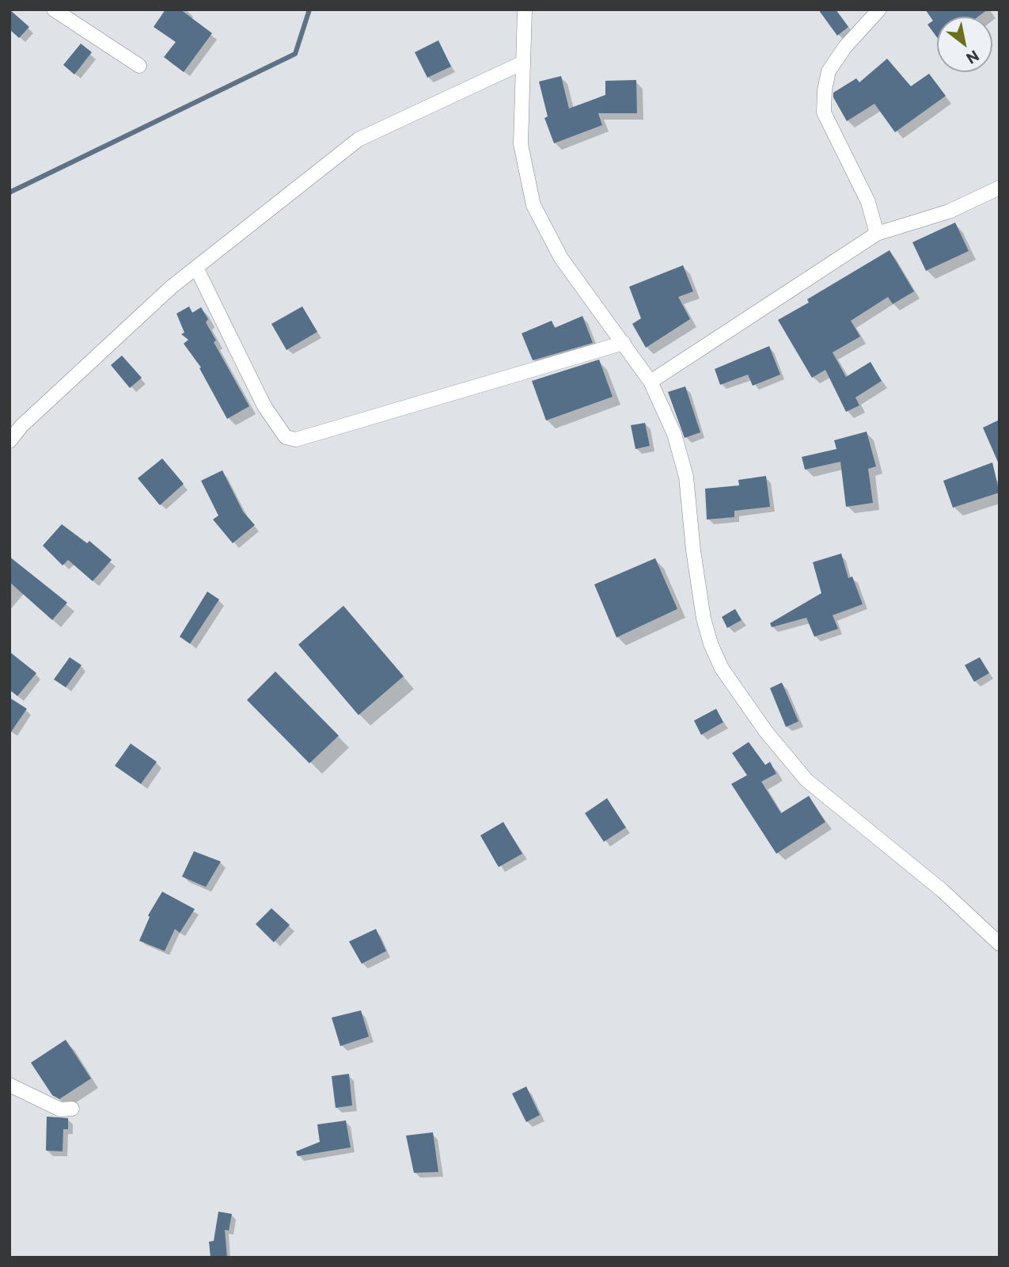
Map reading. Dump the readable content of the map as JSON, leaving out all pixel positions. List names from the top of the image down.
{
  "north": "bottom right"
}
